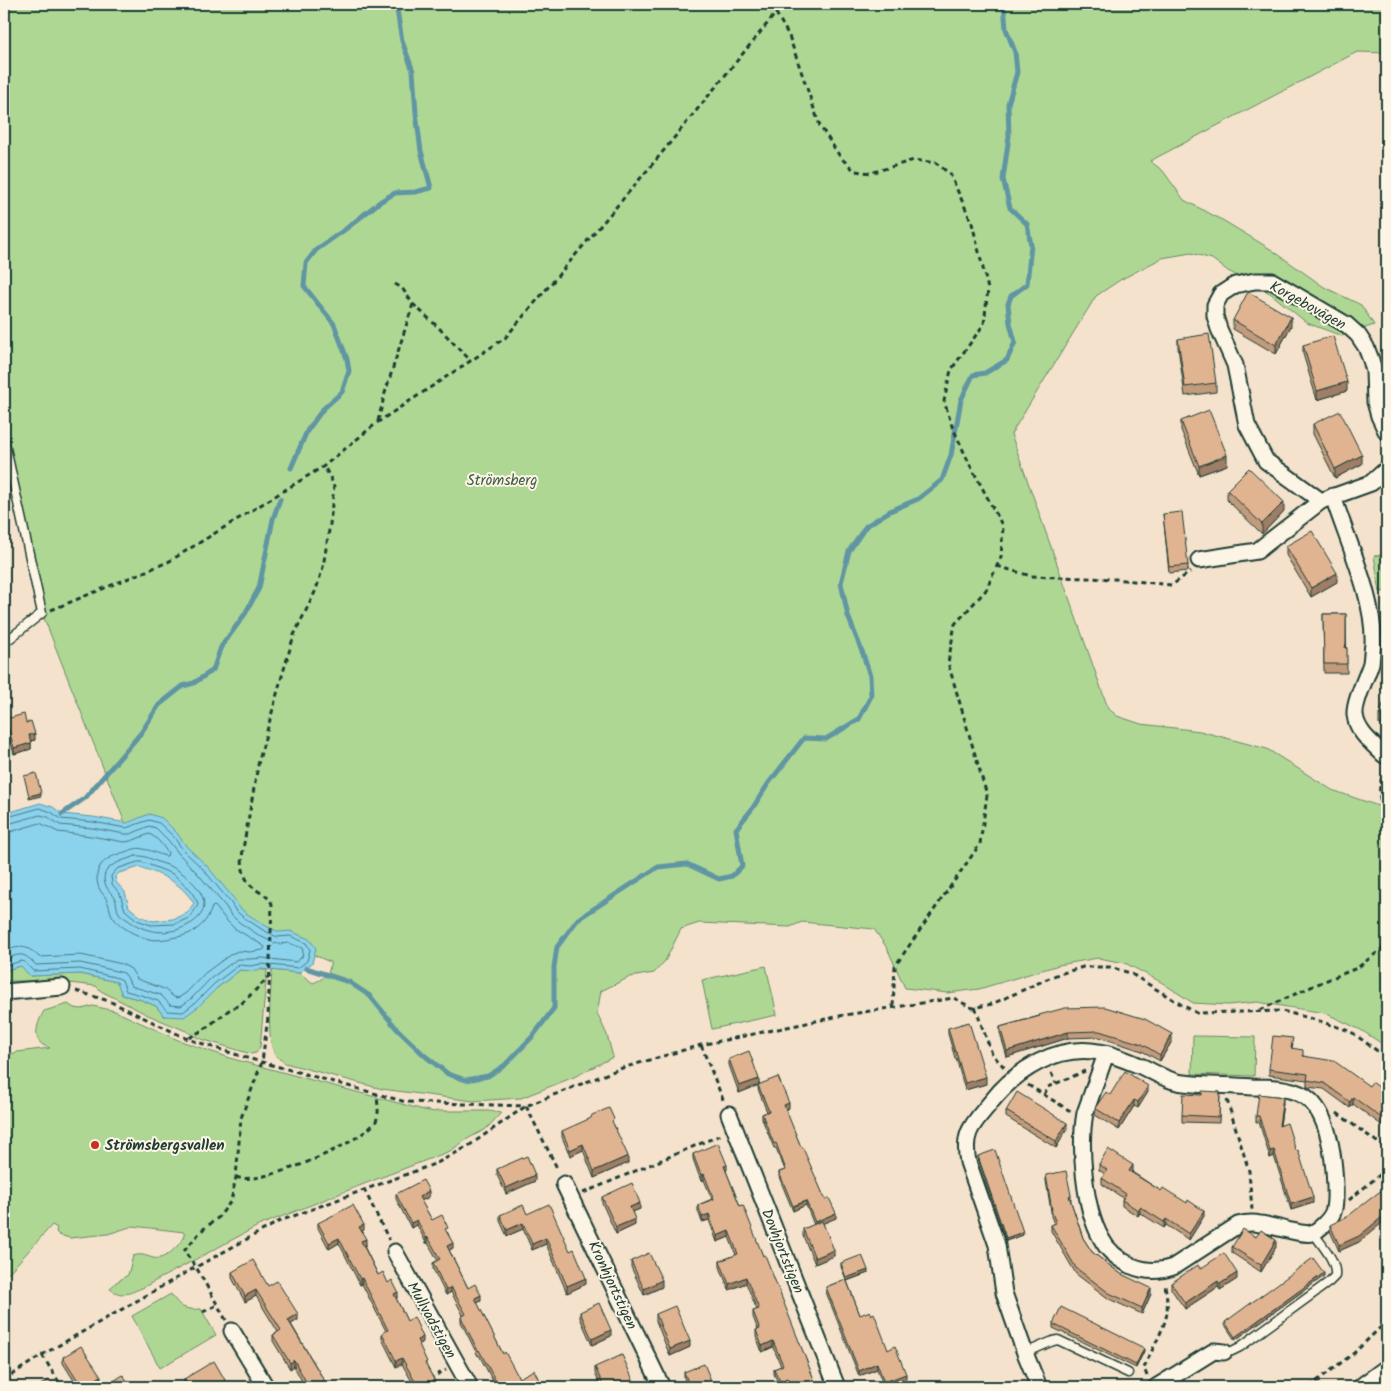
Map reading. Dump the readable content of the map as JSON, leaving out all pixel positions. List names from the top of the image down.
{
  "streets": {
    "street": [
      "Korgebovägen",
      "Dovhjortstigen",
      "Kronhjortstigen",
      "Mullvadstigen"
    ]
  },
  "parks": ["Strömsberg"],
  "places": ["Strömsbergsvallen"]
}
